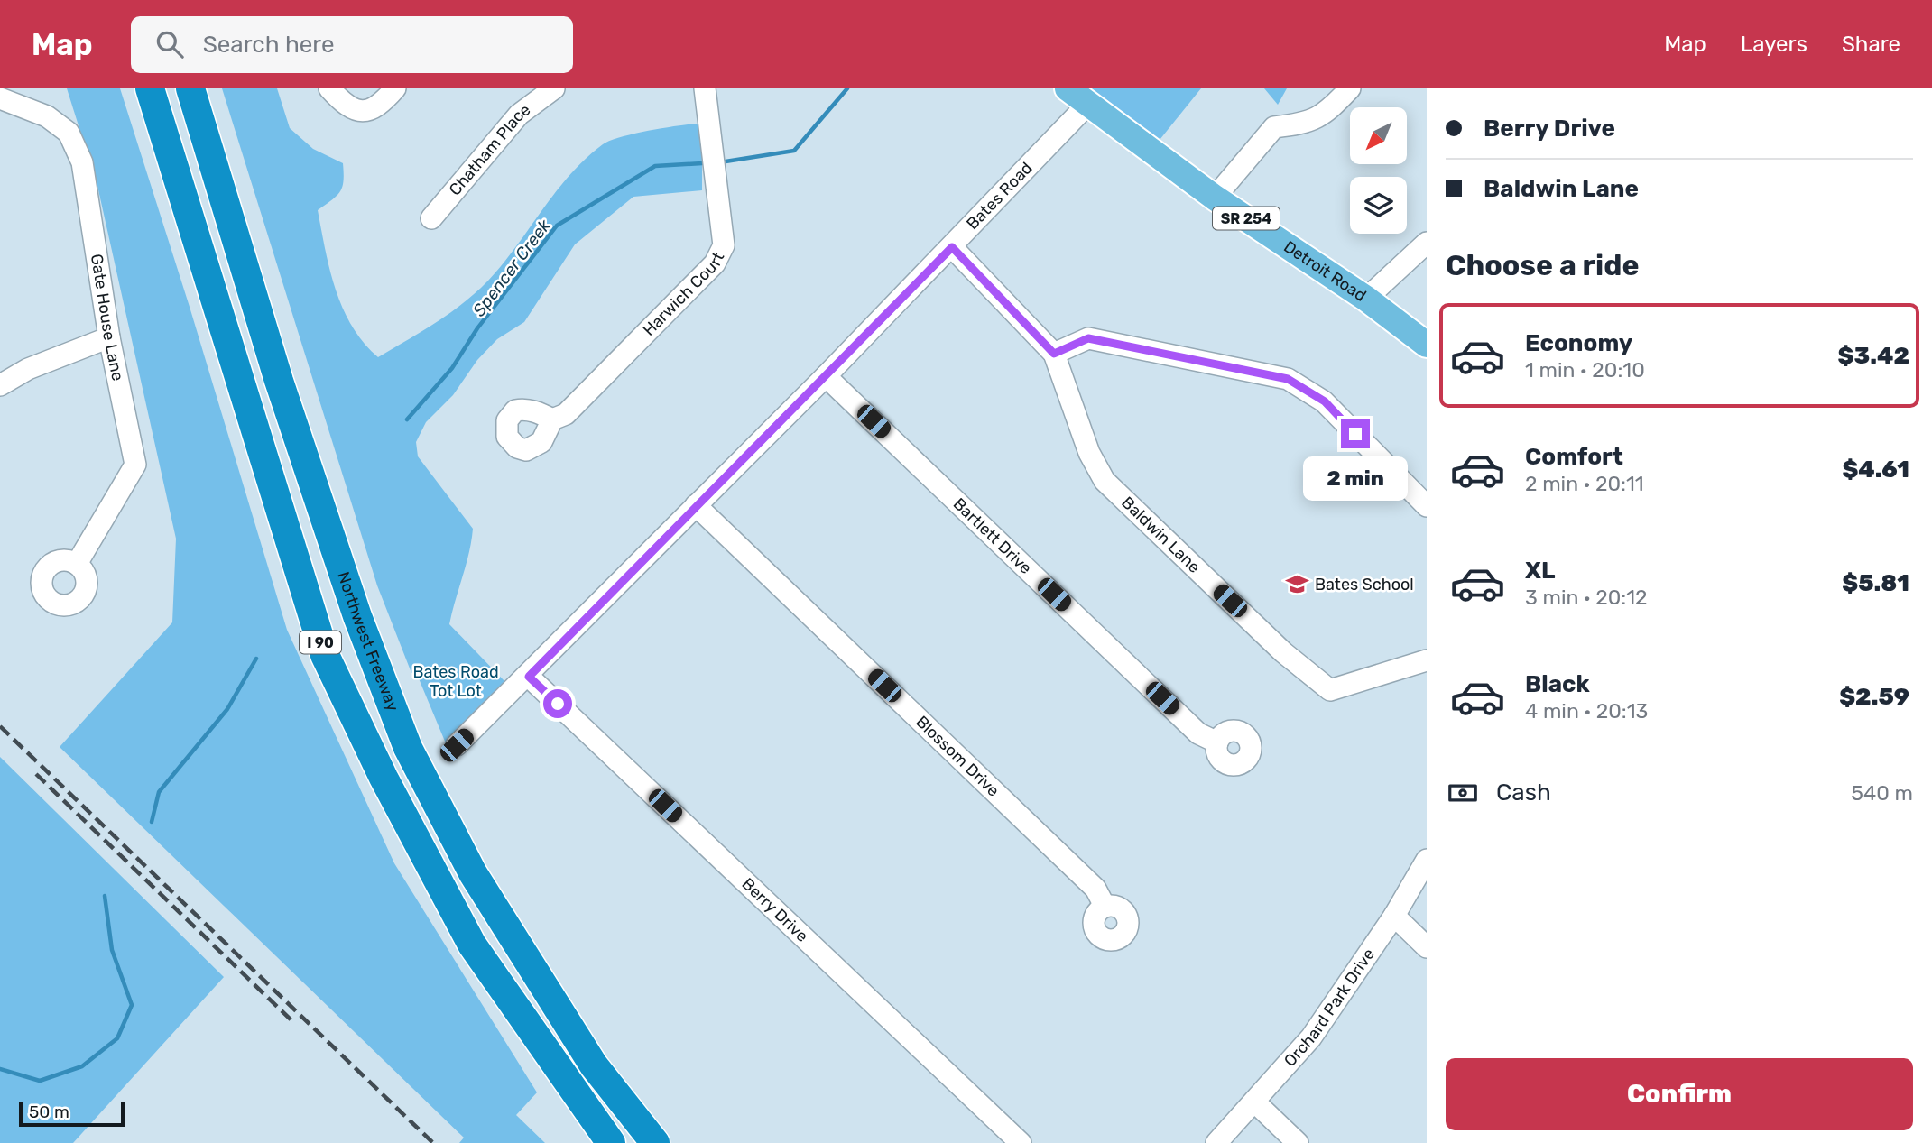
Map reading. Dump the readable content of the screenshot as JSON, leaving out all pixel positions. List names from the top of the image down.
{
  "streets": {
    "highway": ["Northwest Freeway", "I 90"],
    "main road": ["SR 254", "Detroit Road"],
    "street": [
      "Chatham Place",
      "Bates Road",
      "Harwich Court",
      "Gate House Lane",
      "Bartlett Drive",
      "Baldwin Lane",
      "Blossom Drive",
      "Berry Drive",
      "Orchard Park Drive"
    ]
  },
  "crossings": [
    ["Bates Road", "Detroit Road"],
    ["Bates Road", "Bartlett Drive"],
    ["Bates Road", "Baldwin Lane"],
    ["Bates Road", "Blossom Drive"],
    ["Bates Road", "Berry Drive"]
  ],
  "water": ["Spencer Creek"],
  "parks": ["Bates Road Tot Lot"],
  "places": {
    "school or university": ["Bates School"]
  },
  "scale_bar": "50 m",
  "north": "bottom left",
  "page": {
    "header": "Map",
    "search": "Search here",
    "nav": ["Map", "Layers", "Share"],
    "banner": ["Berry Drive", "Baldwin Lane"],
    "heading": "Choose a ride",
    "list": [
      {
        "name": "Economy",
        "note": "1 min · 20:10",
        "value": "$3.42"
      },
      {
        "name": "Comfort",
        "note": "2 min · 20:11",
        "value": "$4.61"
      },
      {
        "name": "XL",
        "note": "3 min · 20:12",
        "value": "$5.81"
      },
      {
        "name": "Black",
        "note": "4 min · 20:13",
        "value": "$2.59"
      }
    ],
    "bubble": "2 min",
    "pay": ["Cash", "540 m"],
    "buttons": "Confirm",
    "scale": "50 m"
  }
}
